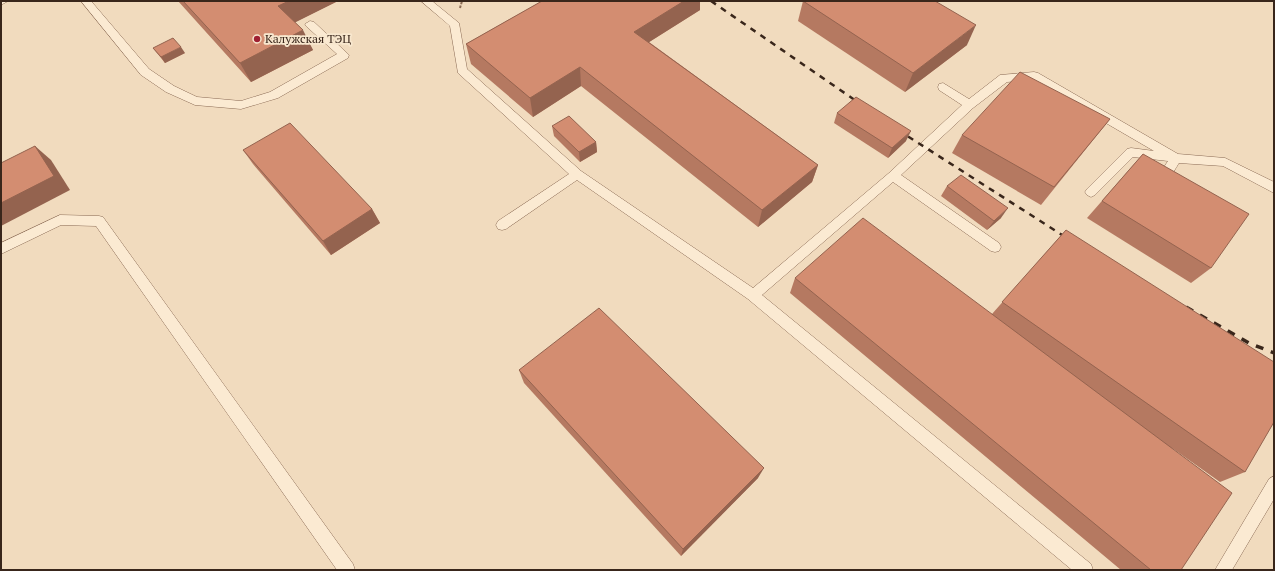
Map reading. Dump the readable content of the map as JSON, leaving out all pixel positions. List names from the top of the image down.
{
  "places": ["Калужская ТЭЦ"]
}
